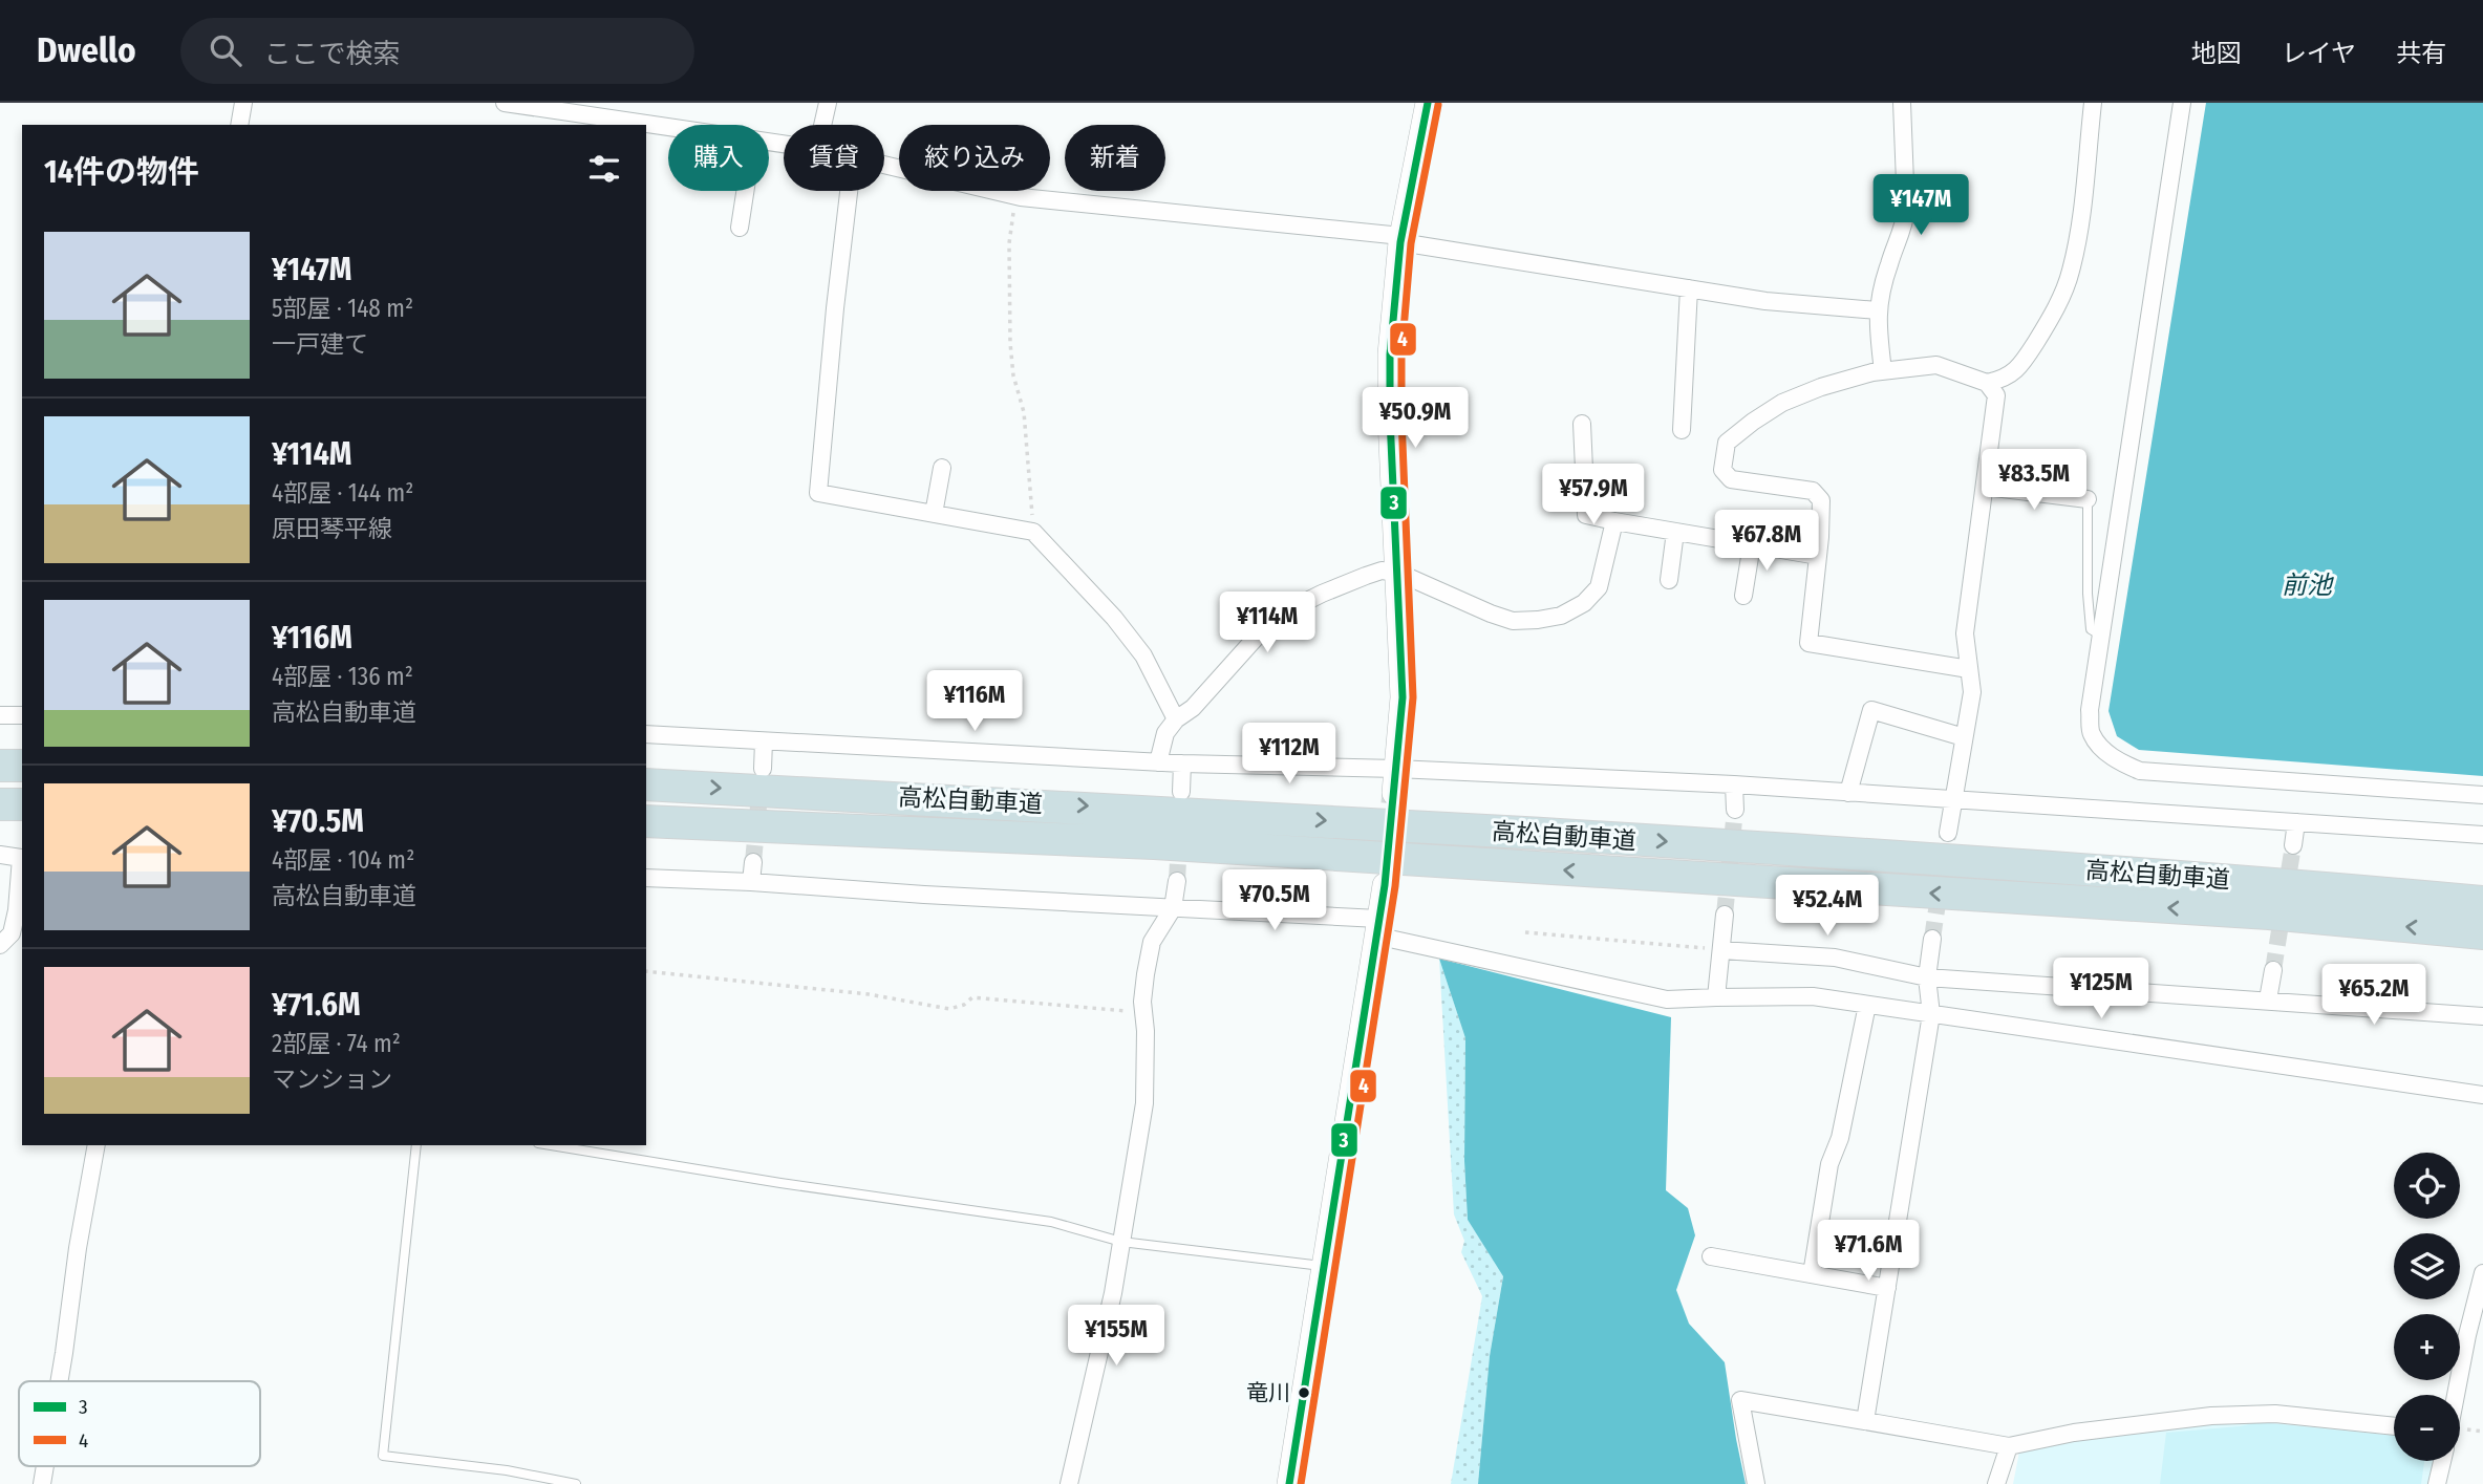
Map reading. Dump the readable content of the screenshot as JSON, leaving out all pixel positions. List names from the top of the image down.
{
  "streets": {
    "highway": ["高松自動車道"]
  },
  "water": ["前池"],
  "places": ["竜川"],
  "lines": ["transit line 3", "transit line 4"],
  "legend": ["3", "4"],
  "page": {
    "header": "Dwello",
    "search": "ここで検索",
    "nav": ["地図", "レイヤ", "共有"],
    "chip": [
      "購入",
      "賃貸",
      "絞り込み",
      "新着"
    ],
    "heading": "14件の物件",
    "price": [
      "¥147M",
      "¥50.9M",
      "¥83.5M",
      "¥57.9M",
      "¥67.8M",
      "¥114M",
      "¥116M",
      "¥112M",
      "¥70.5M",
      "¥52.4M",
      "¥125M",
      "¥65.2M",
      "¥71.6M",
      "¥155M"
    ],
    "list": [
      {
        "name": "¥147M",
        "note": "5部屋 · 148 m² · 一戸建て"
      },
      {
        "name": "¥114M",
        "note": "4部屋 · 144 m² · 原田琴平線"
      },
      {
        "name": "¥116M",
        "note": "4部屋 · 136 m² · 高松自動車道"
      },
      {
        "name": "¥70.5M",
        "note": "4部屋 · 104 m² · 高松自動車道"
      },
      {
        "name": "¥71.6M",
        "note": "2部屋 · 74 m² · マンション"
      }
    ],
    "map_buttons": ["+", "−"]
  }
}
